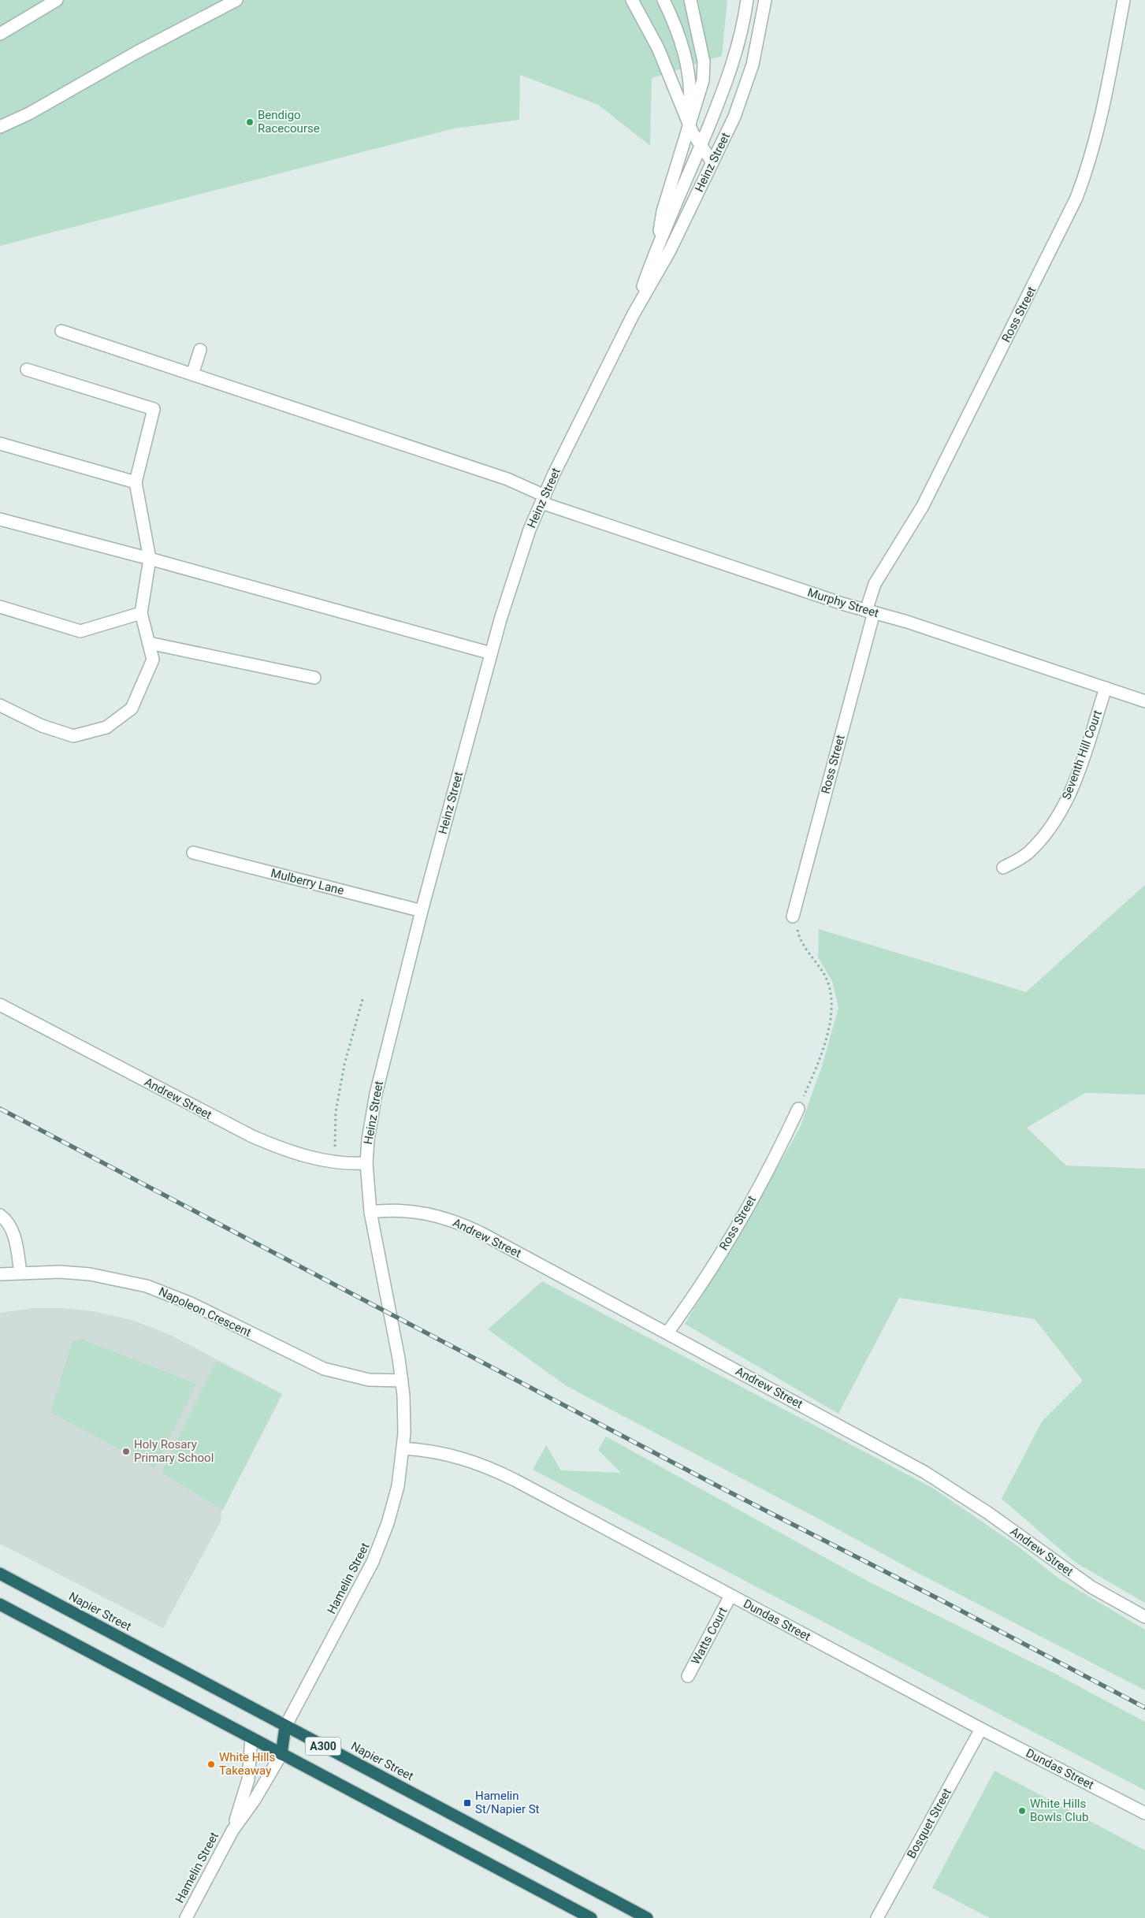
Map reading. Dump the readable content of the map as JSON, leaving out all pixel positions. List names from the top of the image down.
{
  "streets": {
    "highway": ["Hamelin Street", "Napier Street", "A300"],
    "street": [
      "Heinz Street",
      "Ross Street",
      "Murphy Street",
      "Seventh Hill Court",
      "Mulberry Lane",
      "Andrew Street",
      "Napoleon Crescent",
      "Dundas Street",
      "Watts Court",
      "Bosquet Street"
    ]
  },
  "crossings": [
    ["Heinz Street", "Murphy Street"],
    ["Heinz Street", "Mulberry Lane"],
    ["Heinz Street", "Andrew Street"],
    ["Heinz Street", "Hamelin Street"],
    ["Ross Street", "Murphy Street"],
    ["Ross Street", "Andrew Street"],
    ["Murphy Street", "Seventh Hill Court"],
    ["Napoleon Crescent", "Hamelin Street"],
    ["Hamelin Street", "Napier Street"],
    ["Hamelin Street", "Dundas Street"],
    ["Hamelin Street", "A300"],
    ["Dundas Street", "Watts Court"],
    ["Dundas Street", "Bosquet Street"]
  ],
  "places": {
    "other": [
      "Bendigo Racecourse",
      "Holy Rosary Primary School",
      "White Hills Takeaway",
      "White Hills Bowls Club"
    ],
    "transit": ["Hamelin St/Napier St"]
  }
}
